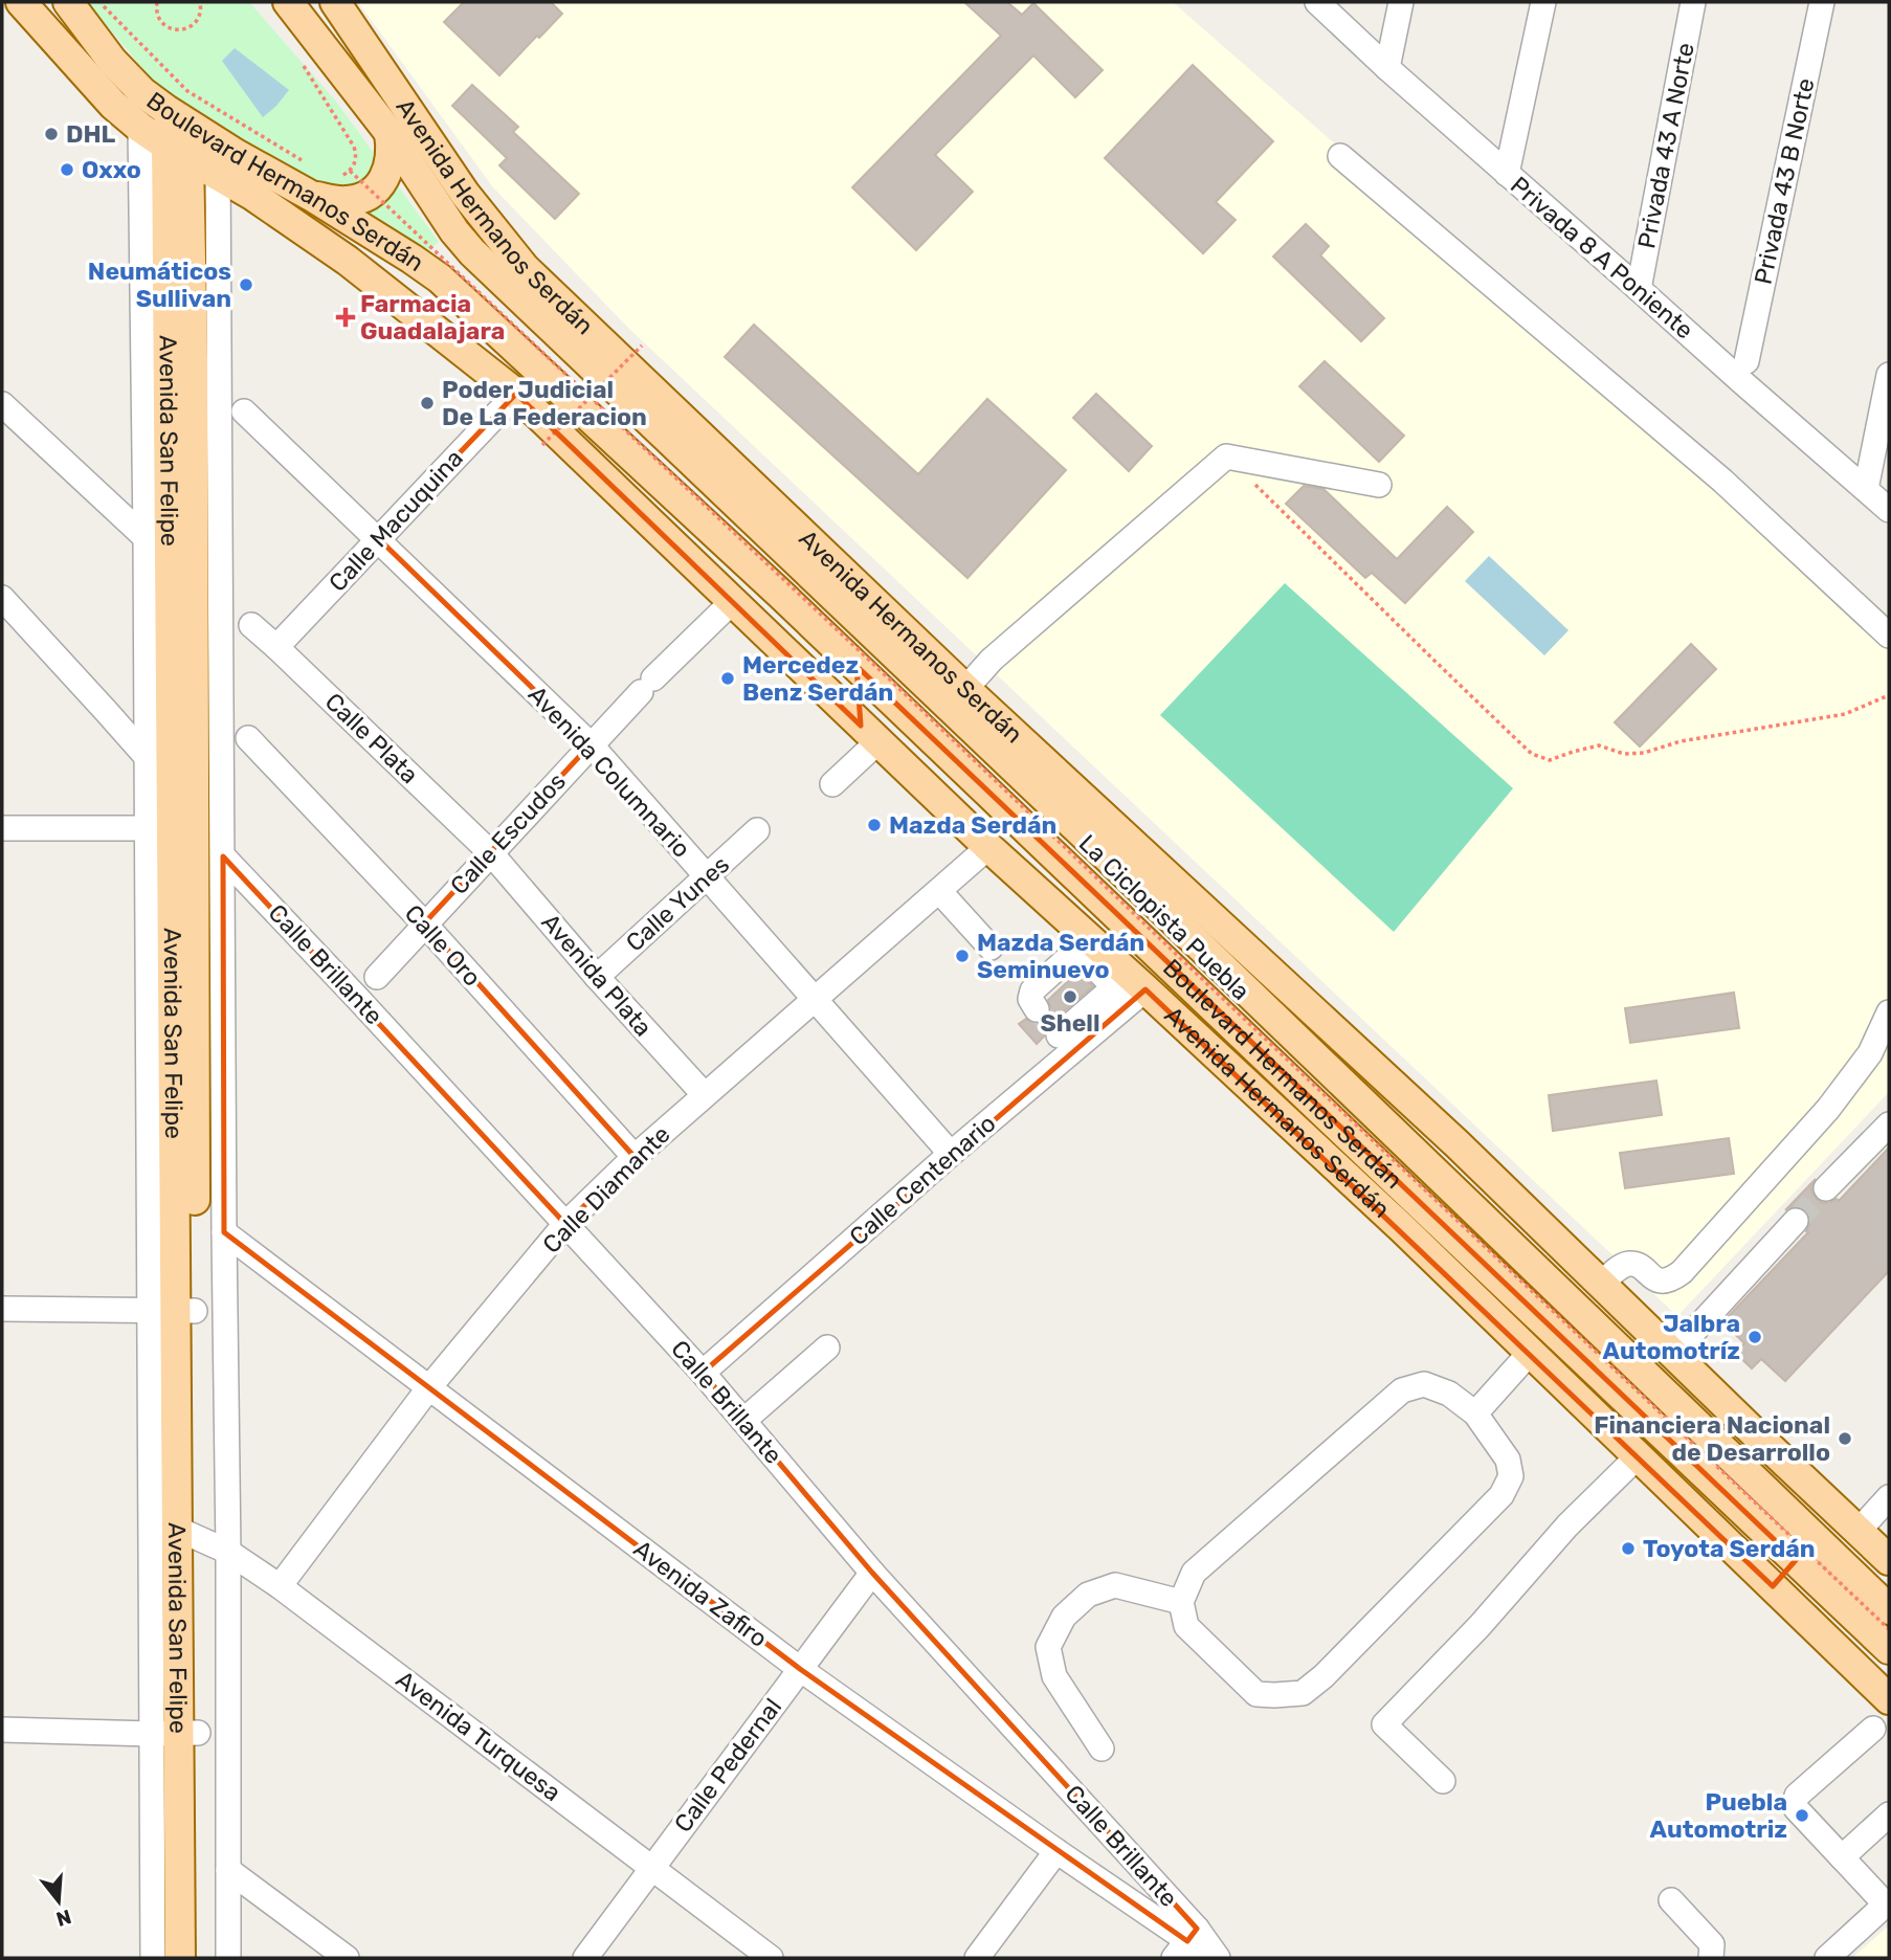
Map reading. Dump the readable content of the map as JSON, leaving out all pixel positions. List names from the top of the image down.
{
  "streets": {
    "main road": ["Boulevard Hermanos Serdán", "Avenida Hermanos Serdán", "Avenida San Felipe"],
    "street": [
      "Privada 43 A Norte",
      "Privada 43 B Norte",
      "Privada 8 A Poniente",
      "Calle Macuquina",
      "Calle Plata",
      "Avenida Columnario",
      "Calle Escudos",
      "Calle Yunes",
      "Calle Oro",
      "Calle Brillante",
      "Avenida Plata",
      "Calle Centenario",
      "Calle Diamante",
      "Avenida Zafiro",
      "Avenida Turquesa",
      "Calle Pedernal"
    ],
    "path": ["La Ciclopista Puebla"]
  },
  "crossings": [
    ["Privada 43 A Norte", "Privada 8 A Poniente"],
    ["Boulevard Hermanos Serdán", "Avenida San Felipe"],
    ["Avenida Hermanos Serdán", "Avenida San Felipe"],
    ["Avenida Hermanos Serdán", "Calle Macuquina"],
    ["Avenida Hermanos Serdán", "Calle Escudos"],
    ["Avenida Hermanos Serdán", "Calle Centenario"],
    ["Avenida Hermanos Serdán", "Calle Diamante"],
    ["Avenida San Felipe", "Calle Brillante"],
    ["Avenida San Felipe", "Avenida Zafiro"],
    ["Avenida San Felipe", "Avenida Turquesa"],
    ["Calle Macuquina", "Calle Plata"],
    ["Calle Macuquina", "Avenida Columnario"],
    ["Calle Plata", "Calle Escudos"],
    ["Calle Plata", "Avenida Plata"],
    ["Avenida Columnario", "Calle Escudos"],
    ["Avenida Columnario", "Calle Yunes"],
    ["Avenida Columnario", "Calle Centenario"],
    ["Avenida Columnario", "Calle Diamante"],
    ["Calle Escudos", "Calle Oro"],
    ["Calle Escudos", "Avenida Plata"],
    ["Calle Yunes", "Avenida Plata"],
    ["Calle Oro", "Calle Diamante"],
    ["Calle Brillante", "Calle Centenario"],
    ["Calle Brillante", "Calle Diamante"],
    ["Calle Brillante", "Avenida Zafiro"],
    ["Calle Brillante", "Calle Pedernal"],
    ["Avenida Plata", "Calle Diamante"],
    ["Calle Diamante", "Avenida Zafiro"],
    ["Calle Diamante", "Avenida Turquesa"],
    ["Avenida Zafiro", "Calle Pedernal"],
    ["Avenida Turquesa", "Calle Pedernal"]
  ],
  "places": {
    "other": [
      "DHL",
      "Oxxo",
      "Neumáticos Sullivan",
      "Poder Judicial De La Federacion",
      "Mercedez Benz Serdán",
      "Mazda Serdán",
      "Mazda Serdán Seminuevo",
      "Shell",
      "Jalbra Automotríz",
      "Financiera Nacional de Desarrollo",
      "Toyota Serdán",
      "Puebla Automotriz"
    ],
    "health": ["Farmacia Guadalajara"]
  },
  "north": "bottom"
}
